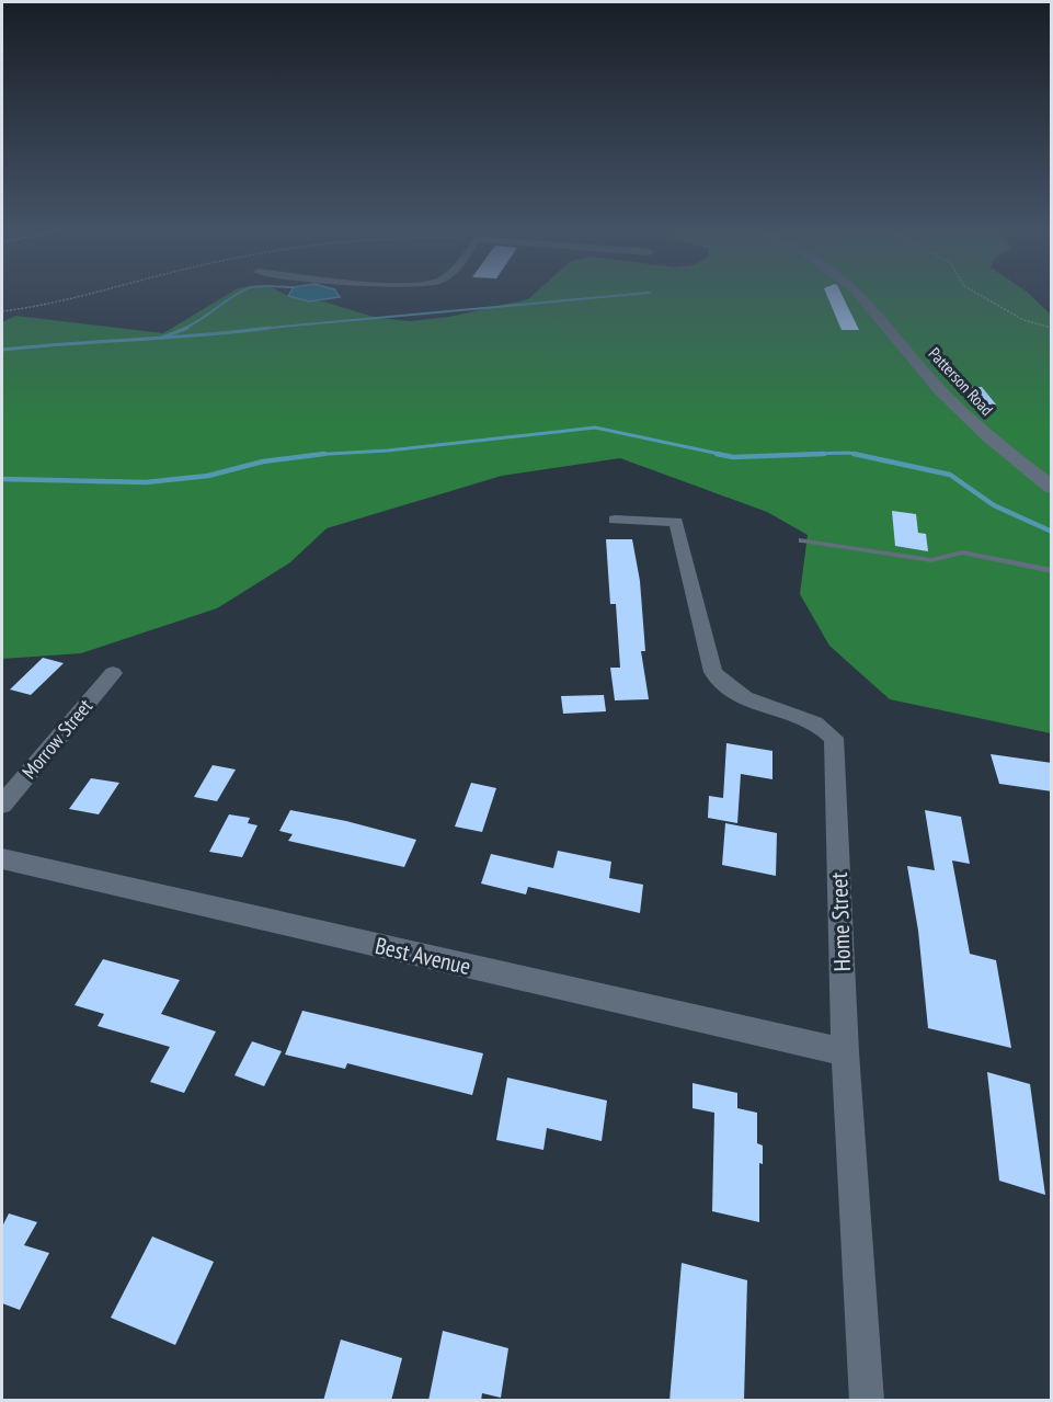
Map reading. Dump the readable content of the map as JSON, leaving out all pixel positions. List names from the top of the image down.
{
  "streets": {
    "street": [
      "Patterson Road",
      "Morrow Street",
      "Home Street",
      "Best Avenue"
    ]
  },
  "crossings": [
    ["Home Street", "Best Avenue"]
  ]
}
